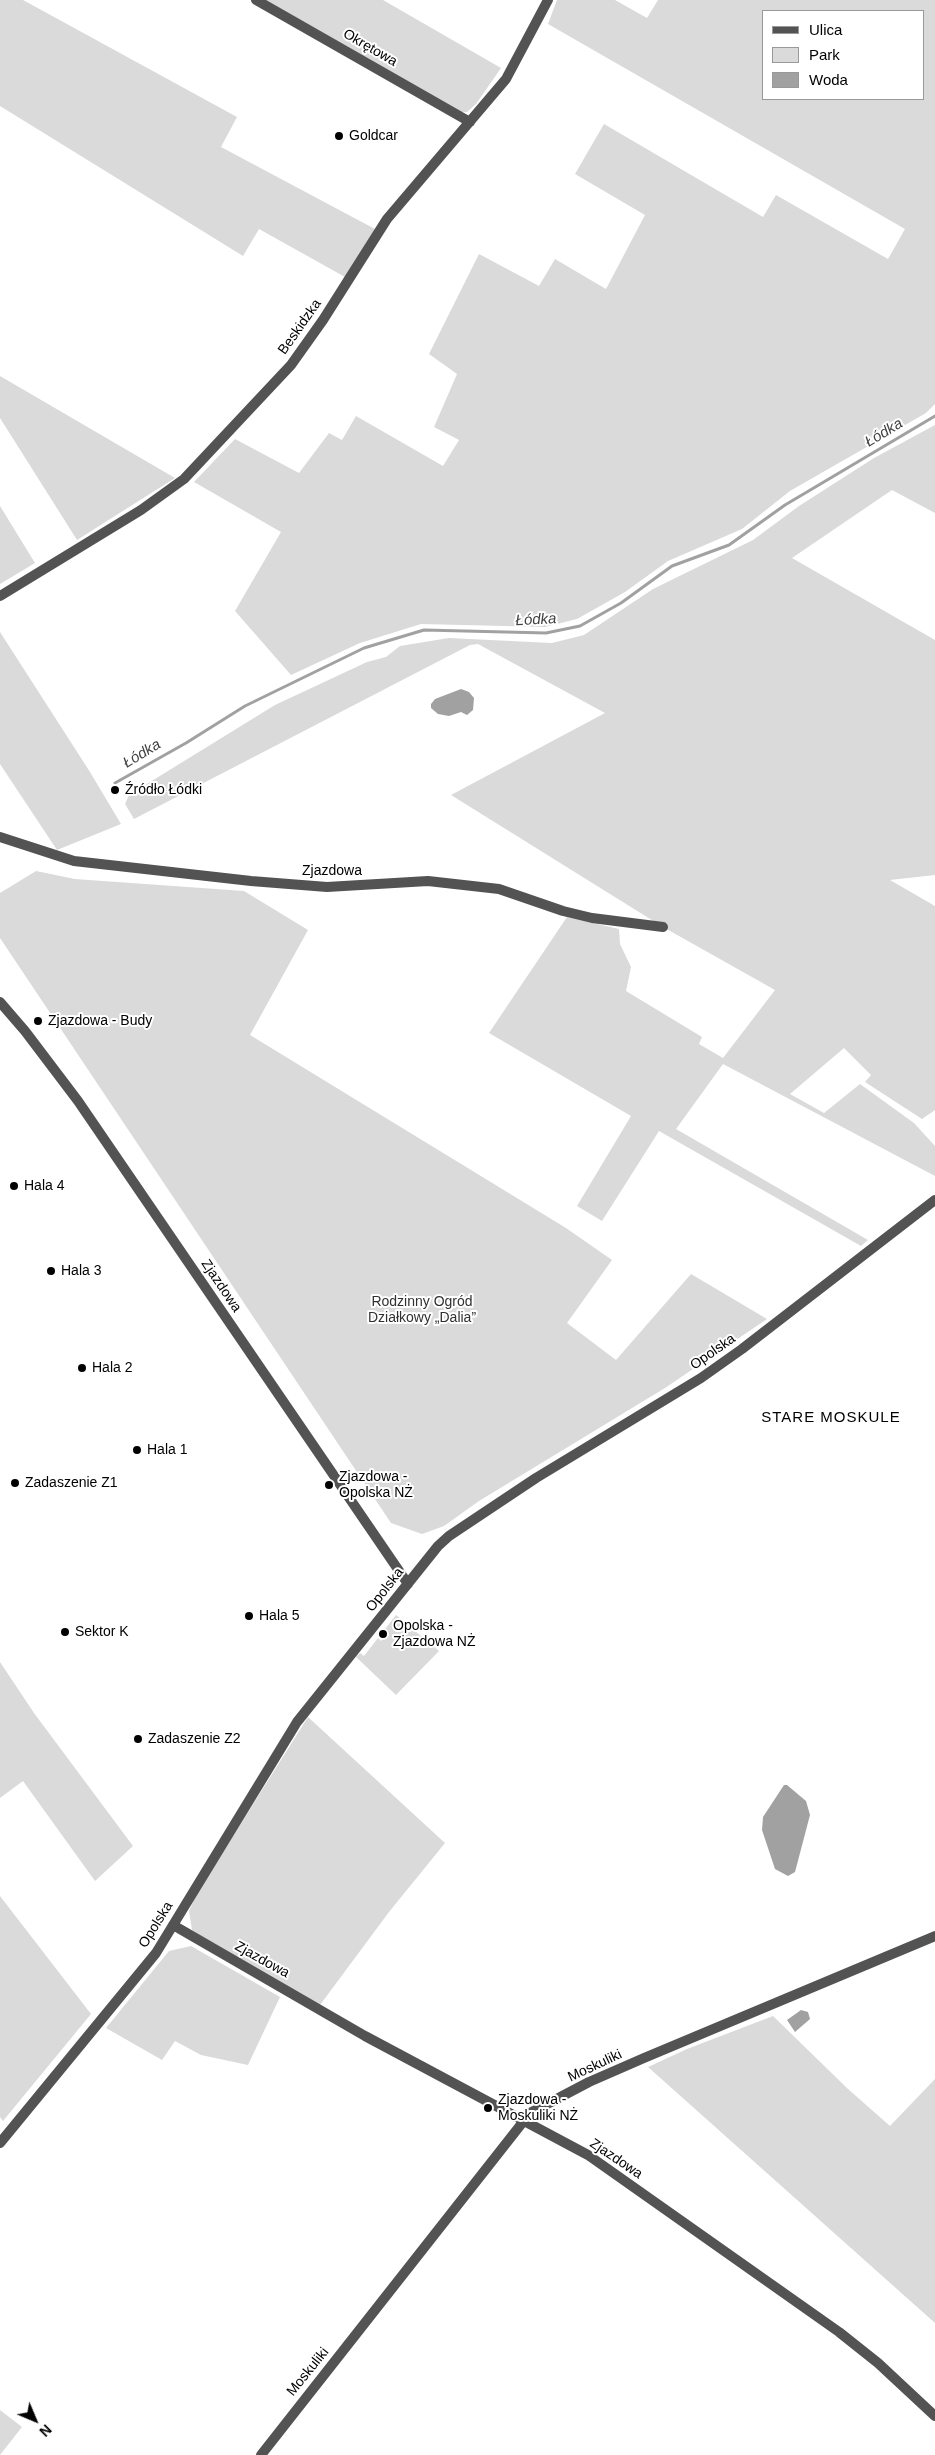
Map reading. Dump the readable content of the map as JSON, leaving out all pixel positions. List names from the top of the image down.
{
  "streets": {
    "street": [
      "Okrętowa",
      "Beskidzka",
      "Zjazdowa",
      "Opolska",
      "Moskuliki"
    ]
  },
  "crossings": [
    ["Okrętowa", "Beskidzka"],
    ["Zjazdowa", "Opolska"],
    ["Zjazdowa", "Moskuliki"]
  ],
  "districts": ["STARE MOSKULE"],
  "water": ["Łódka"],
  "parks": ["Rodzinny Ogród Działkowy „Dalia”"],
  "places": [
    "Goldcar",
    "Źródło Łódki",
    "Zjazdowa - Budy",
    "Hala 4",
    "Hala 3",
    "Hala 2",
    "Hala 1",
    "Zadaszenie Z1",
    "Zjazdowa - Opolska NŻ",
    "Hala 5",
    "Sektor K",
    "Opolska - Zjazdowa NŻ",
    "Zadaszenie Z2",
    "Zjazdowa - Moskuliki NŻ"
  ],
  "legend": ["Ulica", "Park", "Woda"],
  "north": "bottom right"
}
